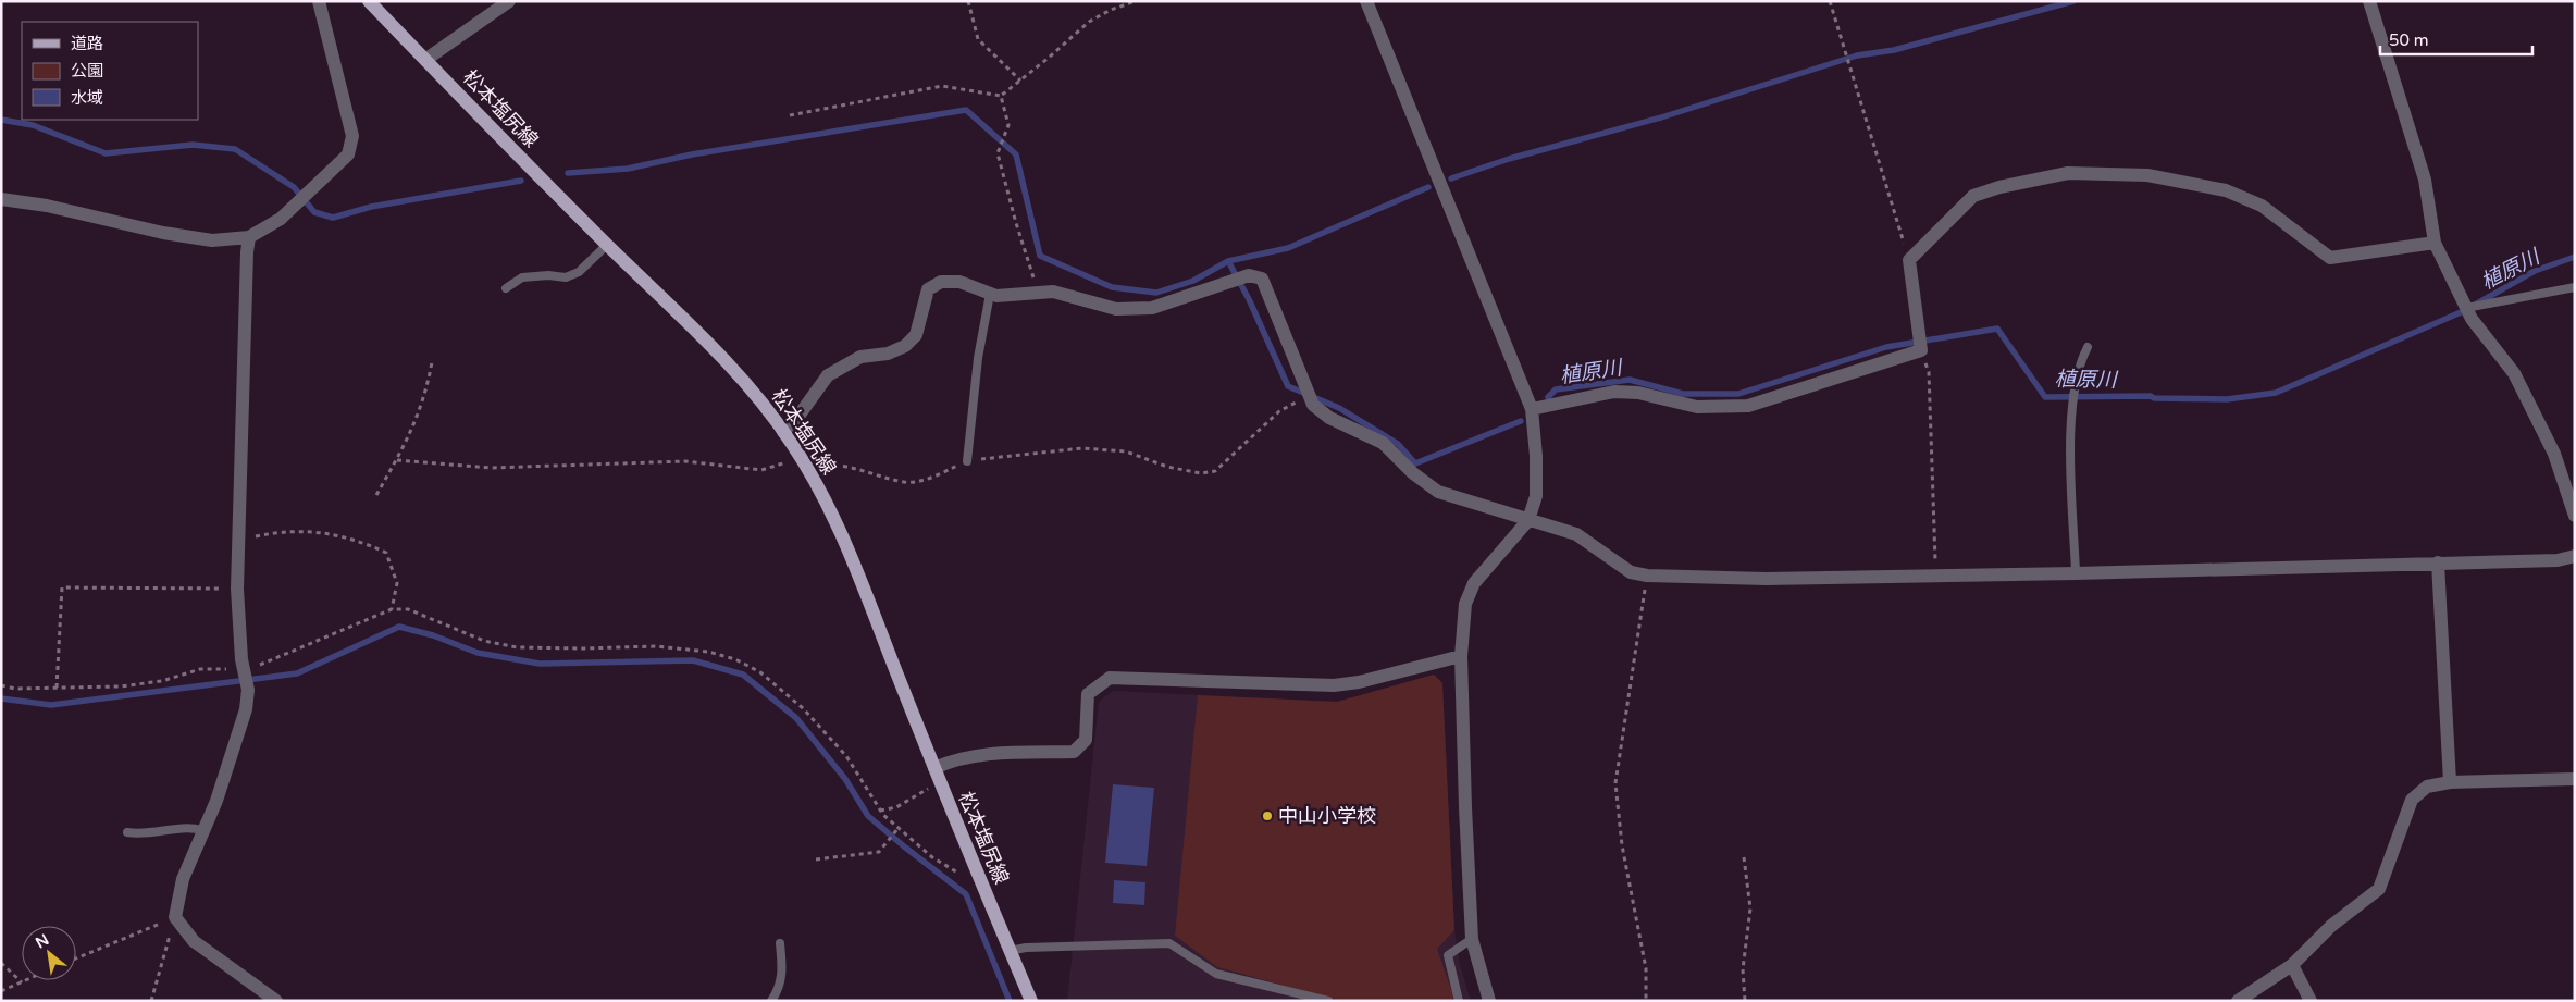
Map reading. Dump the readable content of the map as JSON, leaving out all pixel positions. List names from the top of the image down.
{
  "streets": {
    "main road": ["松本塩尻線"]
  },
  "water": ["植原川"],
  "places": ["中山小学校"],
  "legend": ["道路", "公園", "水域"],
  "scale_bar": "50 m",
  "north": "top left"
}
